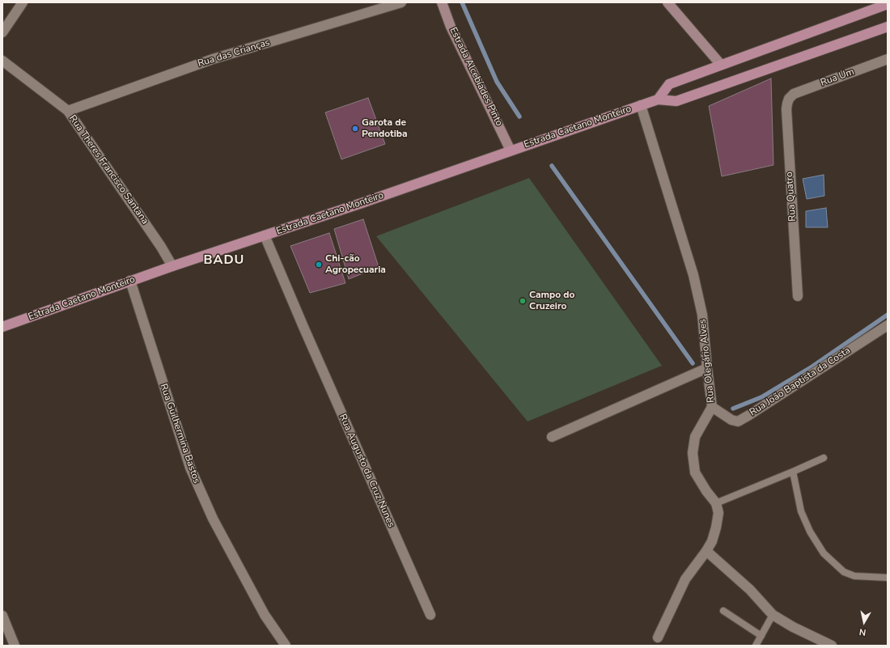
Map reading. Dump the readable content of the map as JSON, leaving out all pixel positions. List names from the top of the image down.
{
  "streets": {
    "main road": ["Estrada Caetano Monteiro"],
    "street": [
      "Rua das Crianças",
      "Estrada Alcebíades Pinto",
      "Rua Um",
      "Rua Theres Francisco Santana",
      "Rua Quatro",
      "Rua Olegário Alves",
      "Rua João Baptista da Costa",
      "Rua Guilhermina Bastos",
      "Rua Augusto da Cruz Nunes"
    ]
  },
  "crossings": [
    ["Rua das Crianças", "Rua Theres Francisco Santana"],
    ["Estrada Alcebíades Pinto", "Estrada Caetano Monteiro"],
    ["Rua Um", "Rua Quatro"],
    ["Estrada Caetano Monteiro", "Rua Theres Francisco Santana"],
    ["Estrada Caetano Monteiro", "Rua Olegário Alves"],
    ["Estrada Caetano Monteiro", "Rua Guilhermina Bastos"],
    ["Estrada Caetano Monteiro", "Rua Augusto da Cruz Nunes"],
    ["Rua Olegário Alves", "Rua João Baptista da Costa"]
  ],
  "districts": ["BADU"],
  "places": ["Garota de Pendotiba", "Chi-cão Agropecuaria", "Campo do Cruzeiro"],
  "north": "bottom"
}
